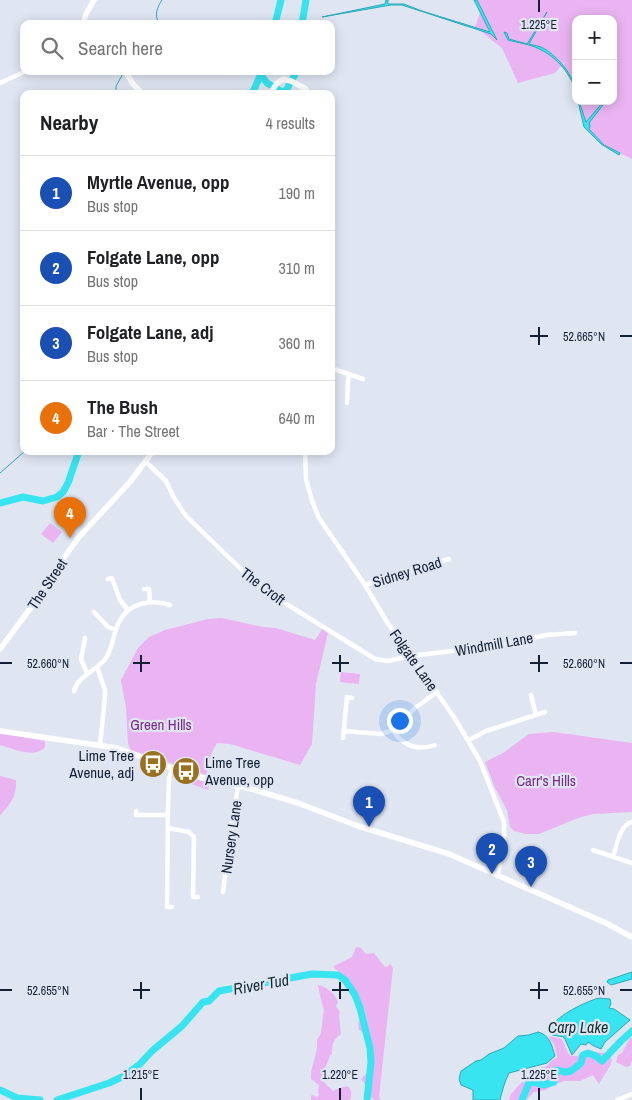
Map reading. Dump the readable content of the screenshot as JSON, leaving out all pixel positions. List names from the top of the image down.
{
  "streets": {
    "street": [
      "Sidney Road",
      "The Street",
      "The Croft",
      "Windmill Lane",
      "Folgate Lane",
      "Nursery Lane"
    ]
  },
  "crossings": [
    ["Sidney Road", "Folgate Lane"],
    ["The Street", "The Croft"],
    ["The Croft", "Windmill Lane"],
    ["The Croft", "Folgate Lane"],
    ["Windmill Lane", "Folgate Lane"]
  ],
  "water": ["River Tud", "Carp Lake"],
  "parks": ["Green Hills", "Carr's Hills"],
  "places": {
    "bus stop": ["Lime Tree Avenue, adj", "Lime Tree Avenue, opp"]
  },
  "page": {
    "map_buttons": ["+", "−"],
    "search": "Search here",
    "heading": ["Nearby", "4 results"],
    "list": [
      {
        "mark": "1",
        "name": "Myrtle Avenue, opp",
        "note": "Bus stop",
        "value": "190 m"
      },
      {
        "mark": "2",
        "name": "Folgate Lane, opp",
        "note": "Bus stop",
        "value": "310 m"
      },
      {
        "mark": "3",
        "name": "Folgate Lane, adj",
        "note": "Bus stop",
        "value": "360 m"
      },
      {
        "mark": "4",
        "name": "The Bush",
        "note": "Bar · The Street",
        "value": "640 m"
      }
    ],
    "pins": [
      "4",
      "1",
      "2",
      "3"
    ]
  },
  "coordinates": [
    "1.225°E",
    "52.665°N",
    "52.660°N",
    "52.655°N",
    "1.215°E",
    "1.220°E"
  ]
}
